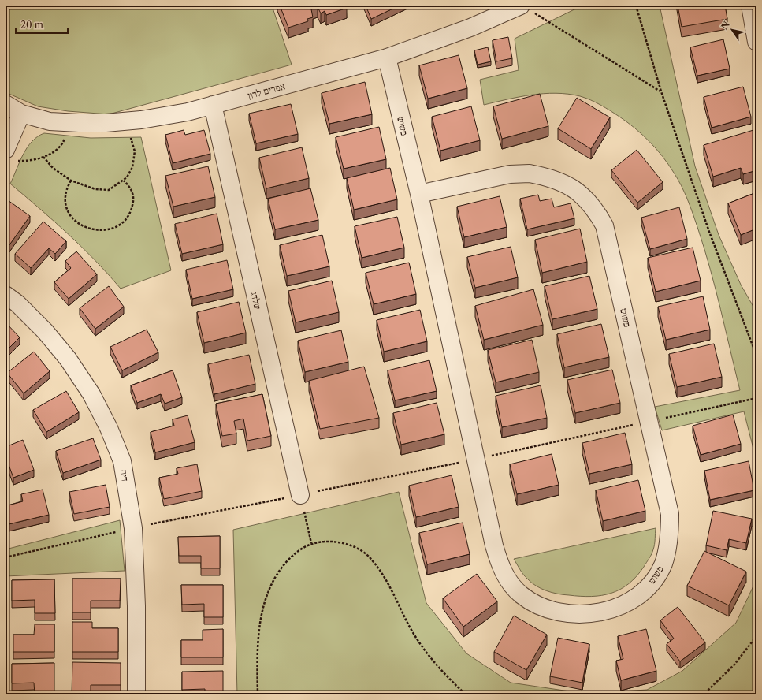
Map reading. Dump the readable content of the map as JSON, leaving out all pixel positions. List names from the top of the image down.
{
  "streets": {
    "street": [
      "אפרים לרון",
      "פשוש",
      "שלדג",
      "דיה"
    ]
  },
  "crossings": [
    ["אפרים לרון", "פשוש"],
    ["אפרים לרון", "שלדג"]
  ],
  "scale_bar": "20 m",
  "north": "top left"
}
